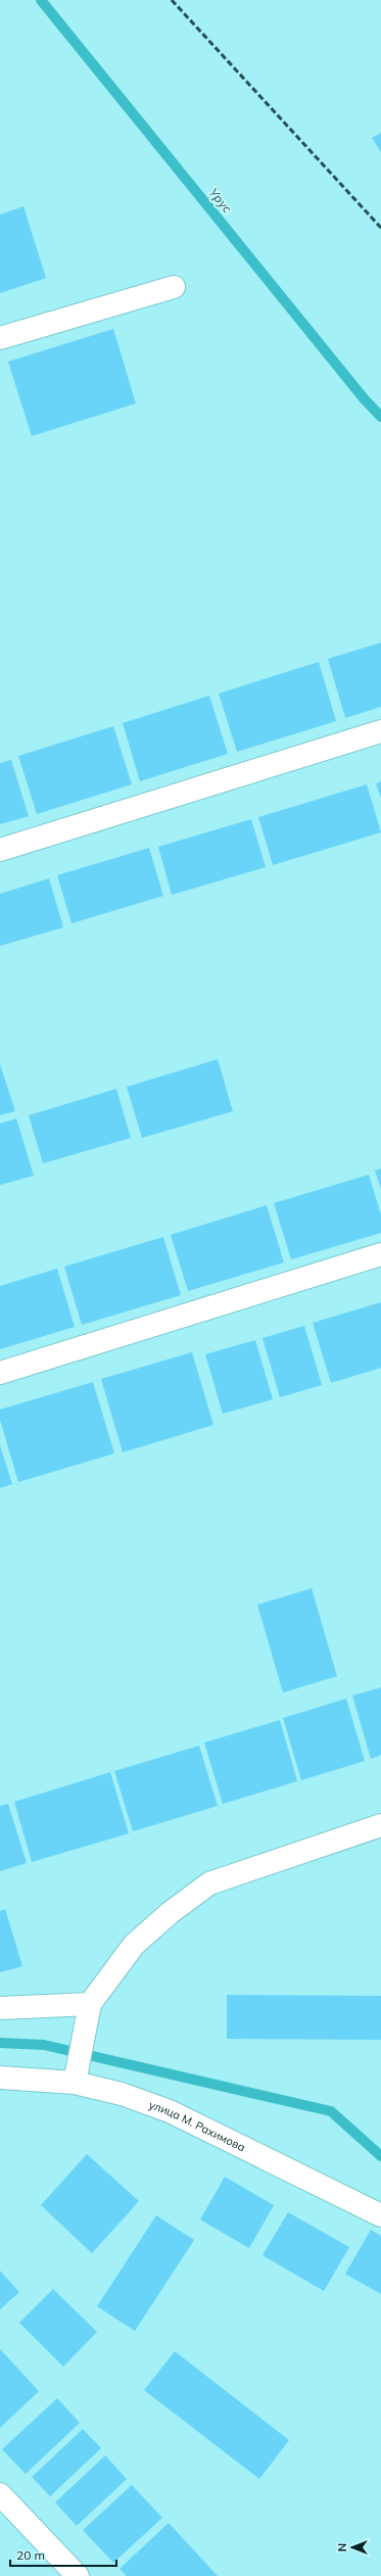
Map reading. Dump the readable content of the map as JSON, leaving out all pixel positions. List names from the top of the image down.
{
  "streets": {
    "street": ["улица М. Рахимова"]
  },
  "water": ["Урус"],
  "scale_bar": "20 m",
  "north": "left"
}
